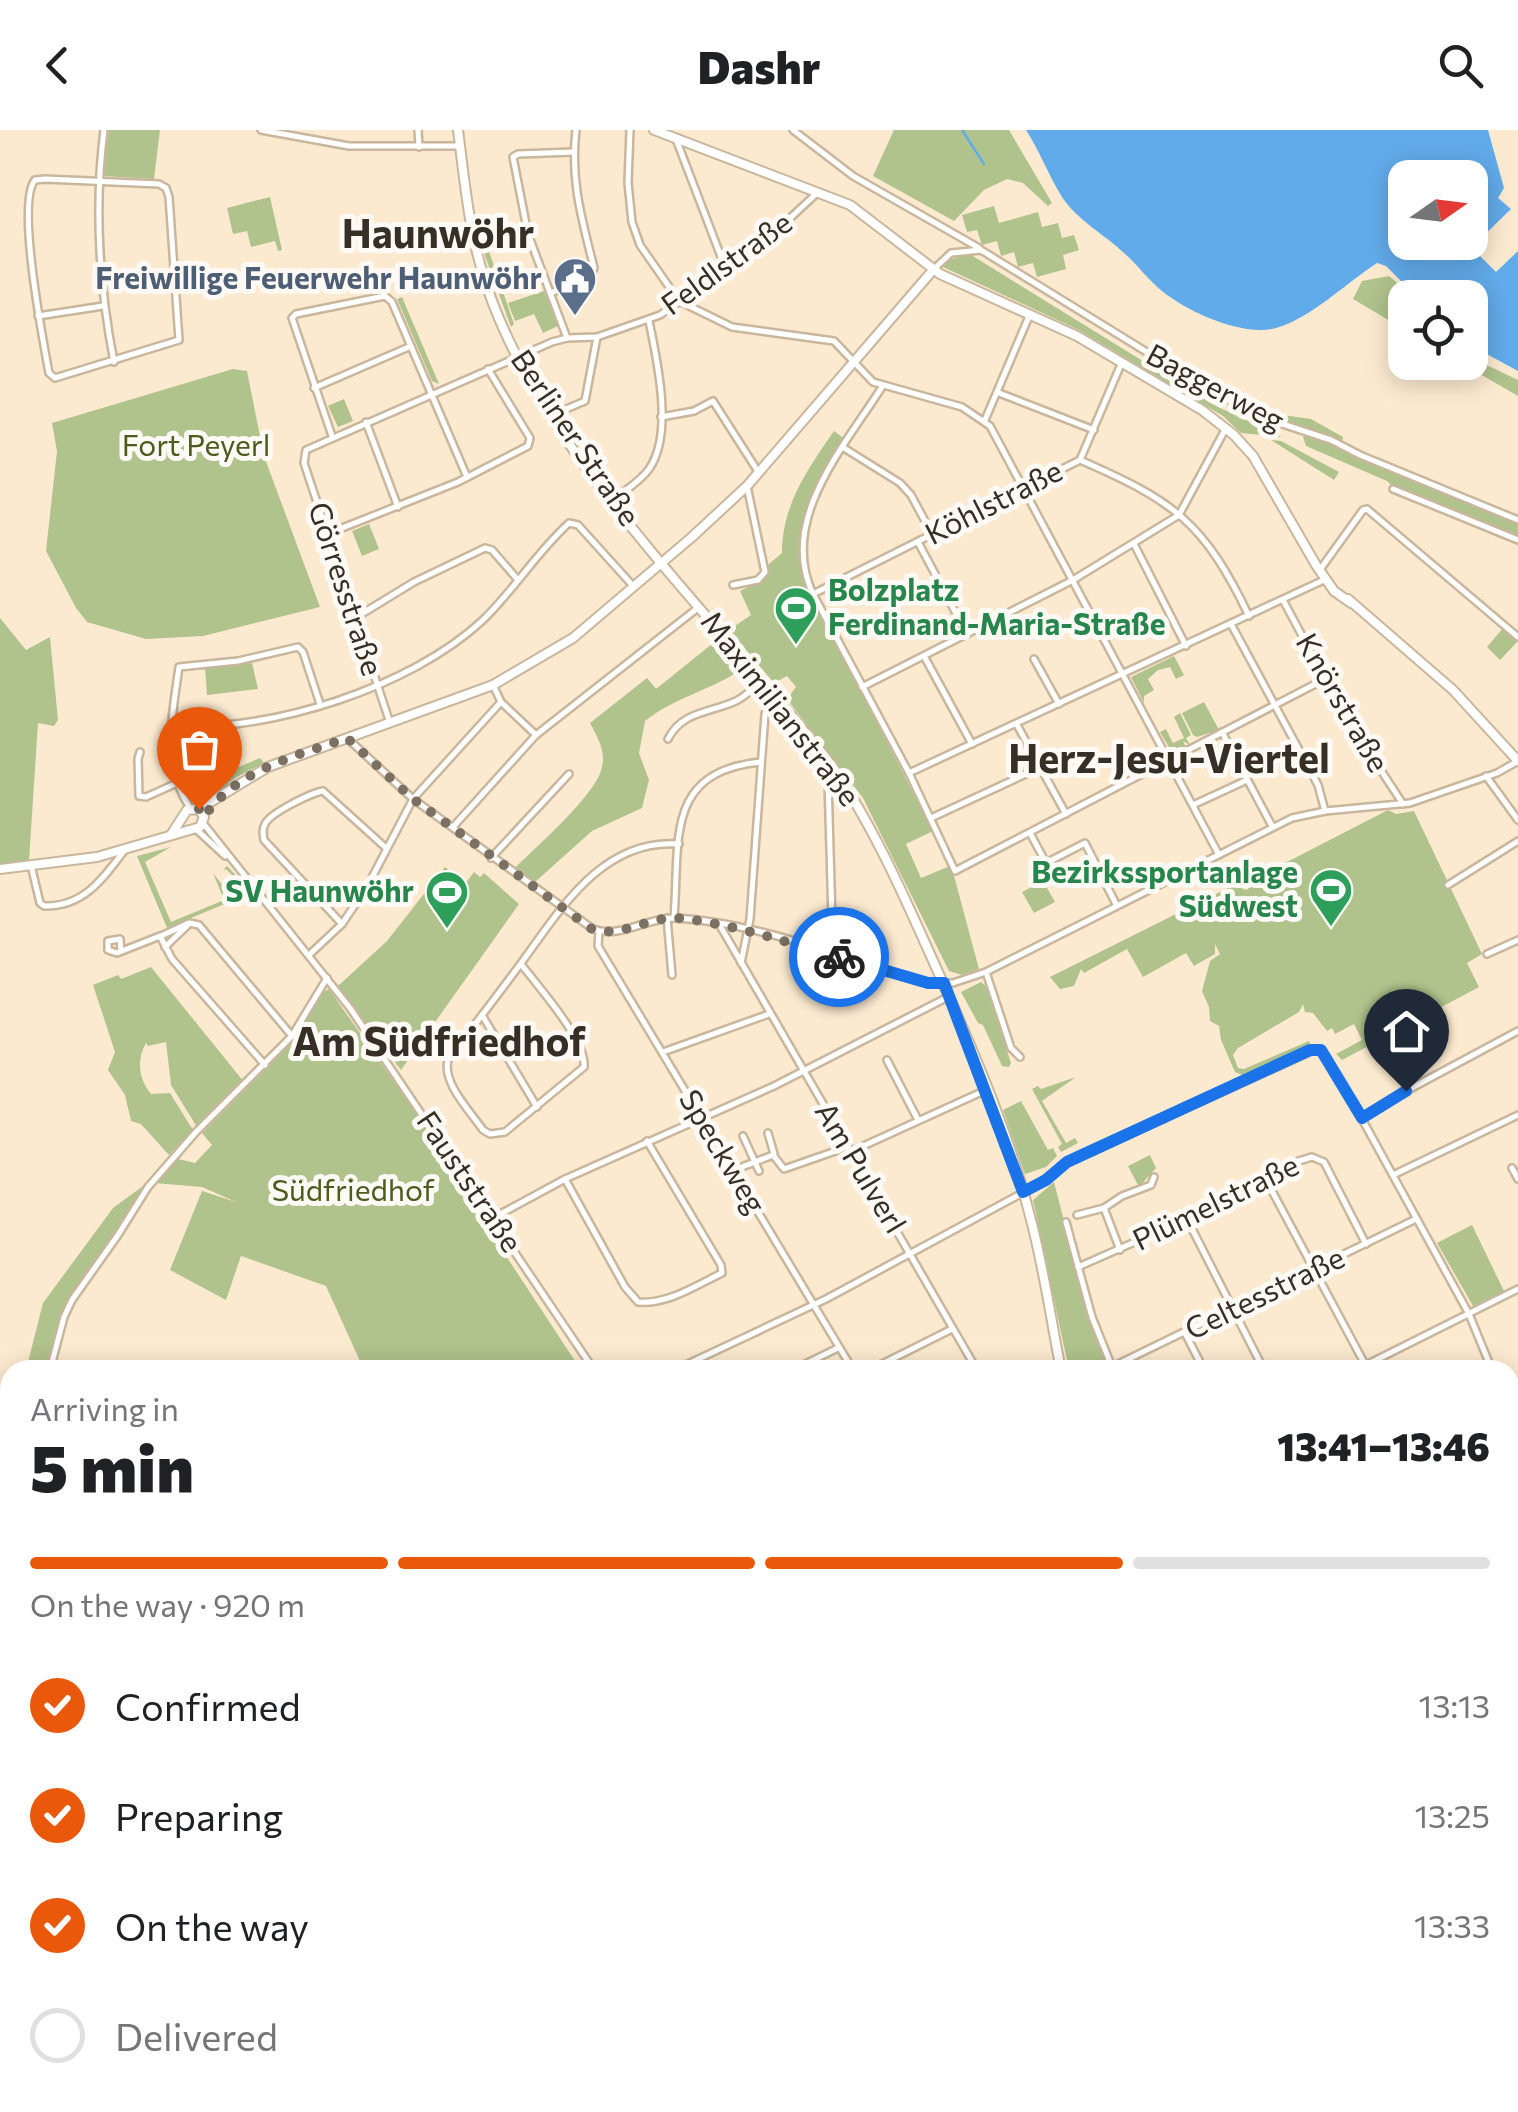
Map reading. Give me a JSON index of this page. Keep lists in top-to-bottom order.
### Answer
{
  "streets": {
    "street": [
      "Feldlstraße",
      "Baggerweg",
      "Berliner Straße",
      "Köhlstraße",
      "Görresstraße",
      "Knörstraße",
      "Maximilianstraße",
      "Speckweg",
      "Am Pulverl",
      "Fauststraße",
      "Plümelstraße",
      "Celtesstraße"
    ]
  },
  "crossings": [
    ["Feldlstraße", "Berliner Straße"],
    ["Berliner Straße", "Maximilianstraße"],
    ["Plümelstraße", "Celtesstraße"]
  ],
  "districts": ["Haunwöhr", "Herz-Jesu-Viertel", "Am Südfriedhof"],
  "parks": ["Fort Peyerl", "Südfriedhof"],
  "places": {
    "public building": ["Freiwillige Feuerwehr Haunwöhr"],
    "sports": ["Bolzplatz Ferdinand-Maria-Straße", "Bezirkssportanlage Südwest", "SV Haunwöhr"]
  },
  "north": "right",
  "page": {
    "header": "Dashr",
    "heading": ["5 min", "Arriving in", "13:41–13:46"],
    "bar": "On the way · 920 m",
    "list": [
      ["Confirmed", "13:13"],
      ["Preparing", "13:25"],
      ["On the way", "13:33"],
      "Delivered"
    ]
  }
}
